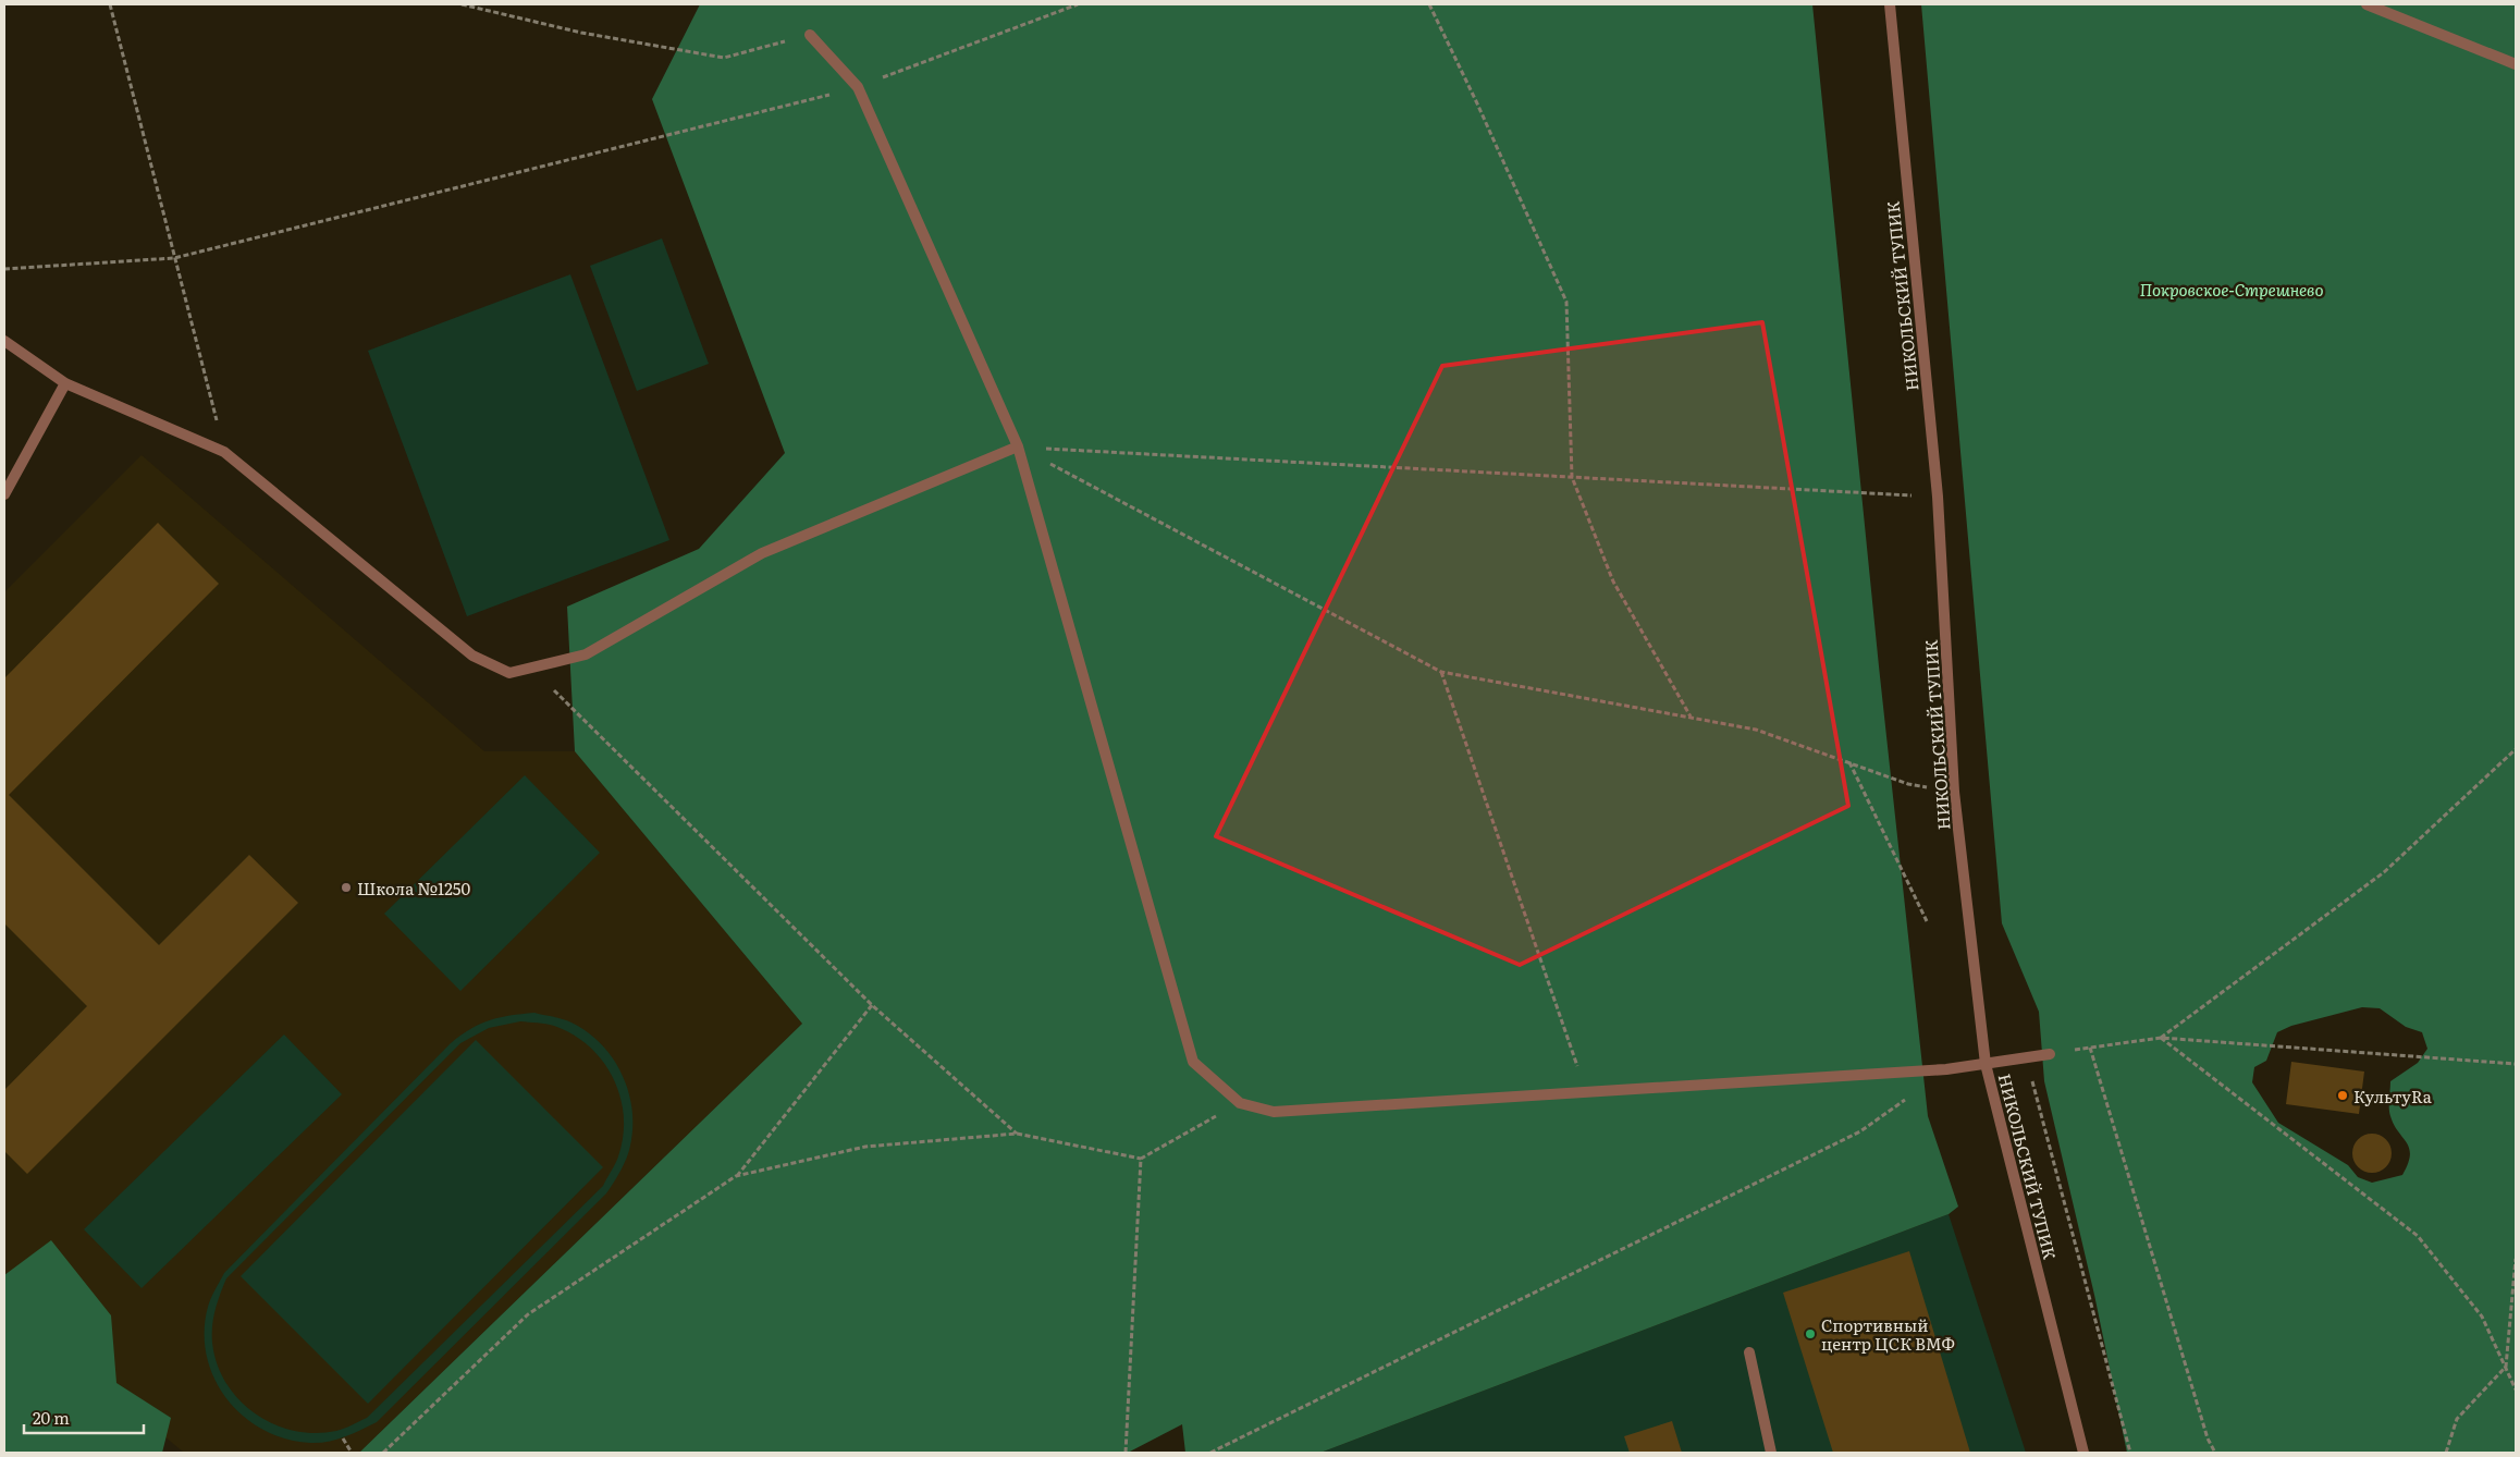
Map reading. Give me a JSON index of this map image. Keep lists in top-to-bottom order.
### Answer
{
  "streets": {
    "street": ["НИКОЛЬСКИЙ ТУПИК"]
  },
  "parks": ["Покровское-Стрешнево"],
  "places": ["Школа №1250", "КультуRа", "Спортивный центр ЦСК ВМФ"],
  "scale_bar": "20 m"
}
